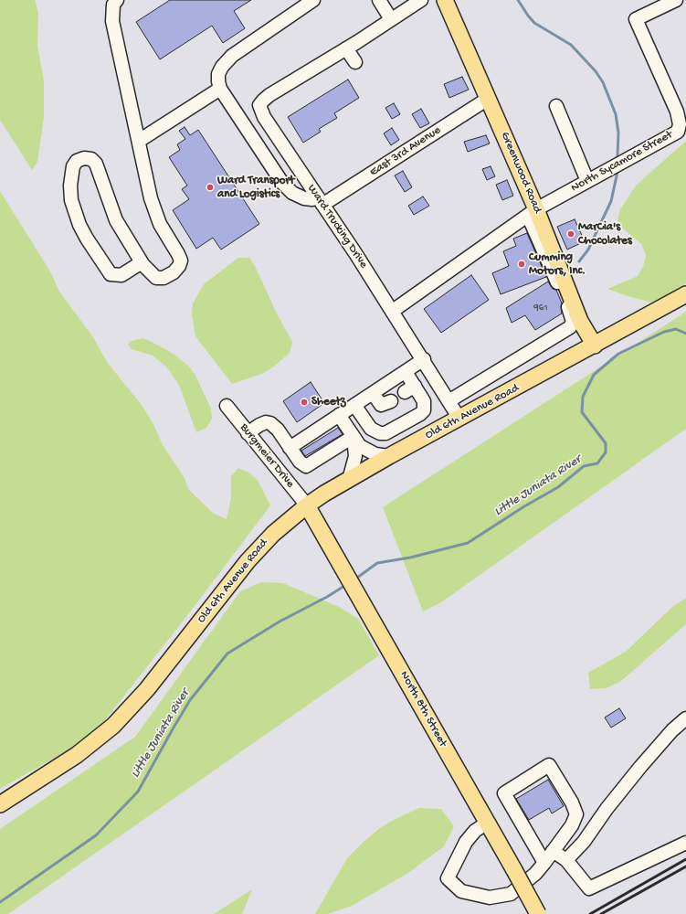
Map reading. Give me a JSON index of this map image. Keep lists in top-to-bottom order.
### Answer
{
  "streets": {
    "main road": ["Greenwood Road", "Old 6th Avenue Road", "North 8th Street"],
    "street": [
      "East 3rd Avenue",
      "North Sycamore Street",
      "Ward Trucking Drive",
      "Burgmeier Drive"
    ]
  },
  "crossings": [
    ["East 3rd Avenue", "Greenwood Road"],
    ["East 3rd Avenue", "Ward Trucking Drive"],
    ["North Sycamore Street", "Greenwood Road"],
    ["North Sycamore Street", "Ward Trucking Drive"],
    ["Greenwood Road", "Old 6th Avenue Road"],
    ["Ward Trucking Drive", "Old 6th Avenue Road"],
    ["Old 6th Avenue Road", "Burgmeier Drive"],
    ["Old 6th Avenue Road", "North 8th Street"],
    ["Burgmeier Drive", "North 8th Street"]
  ],
  "water": ["Little Juniata River"],
  "places": [
    "Ward Transport and Logistics",
    "MarCia's Chocolates",
    "Cumming Motors, Inc.",
    "Sheetz"
  ],
  "house_numbers": ["961"]
}
